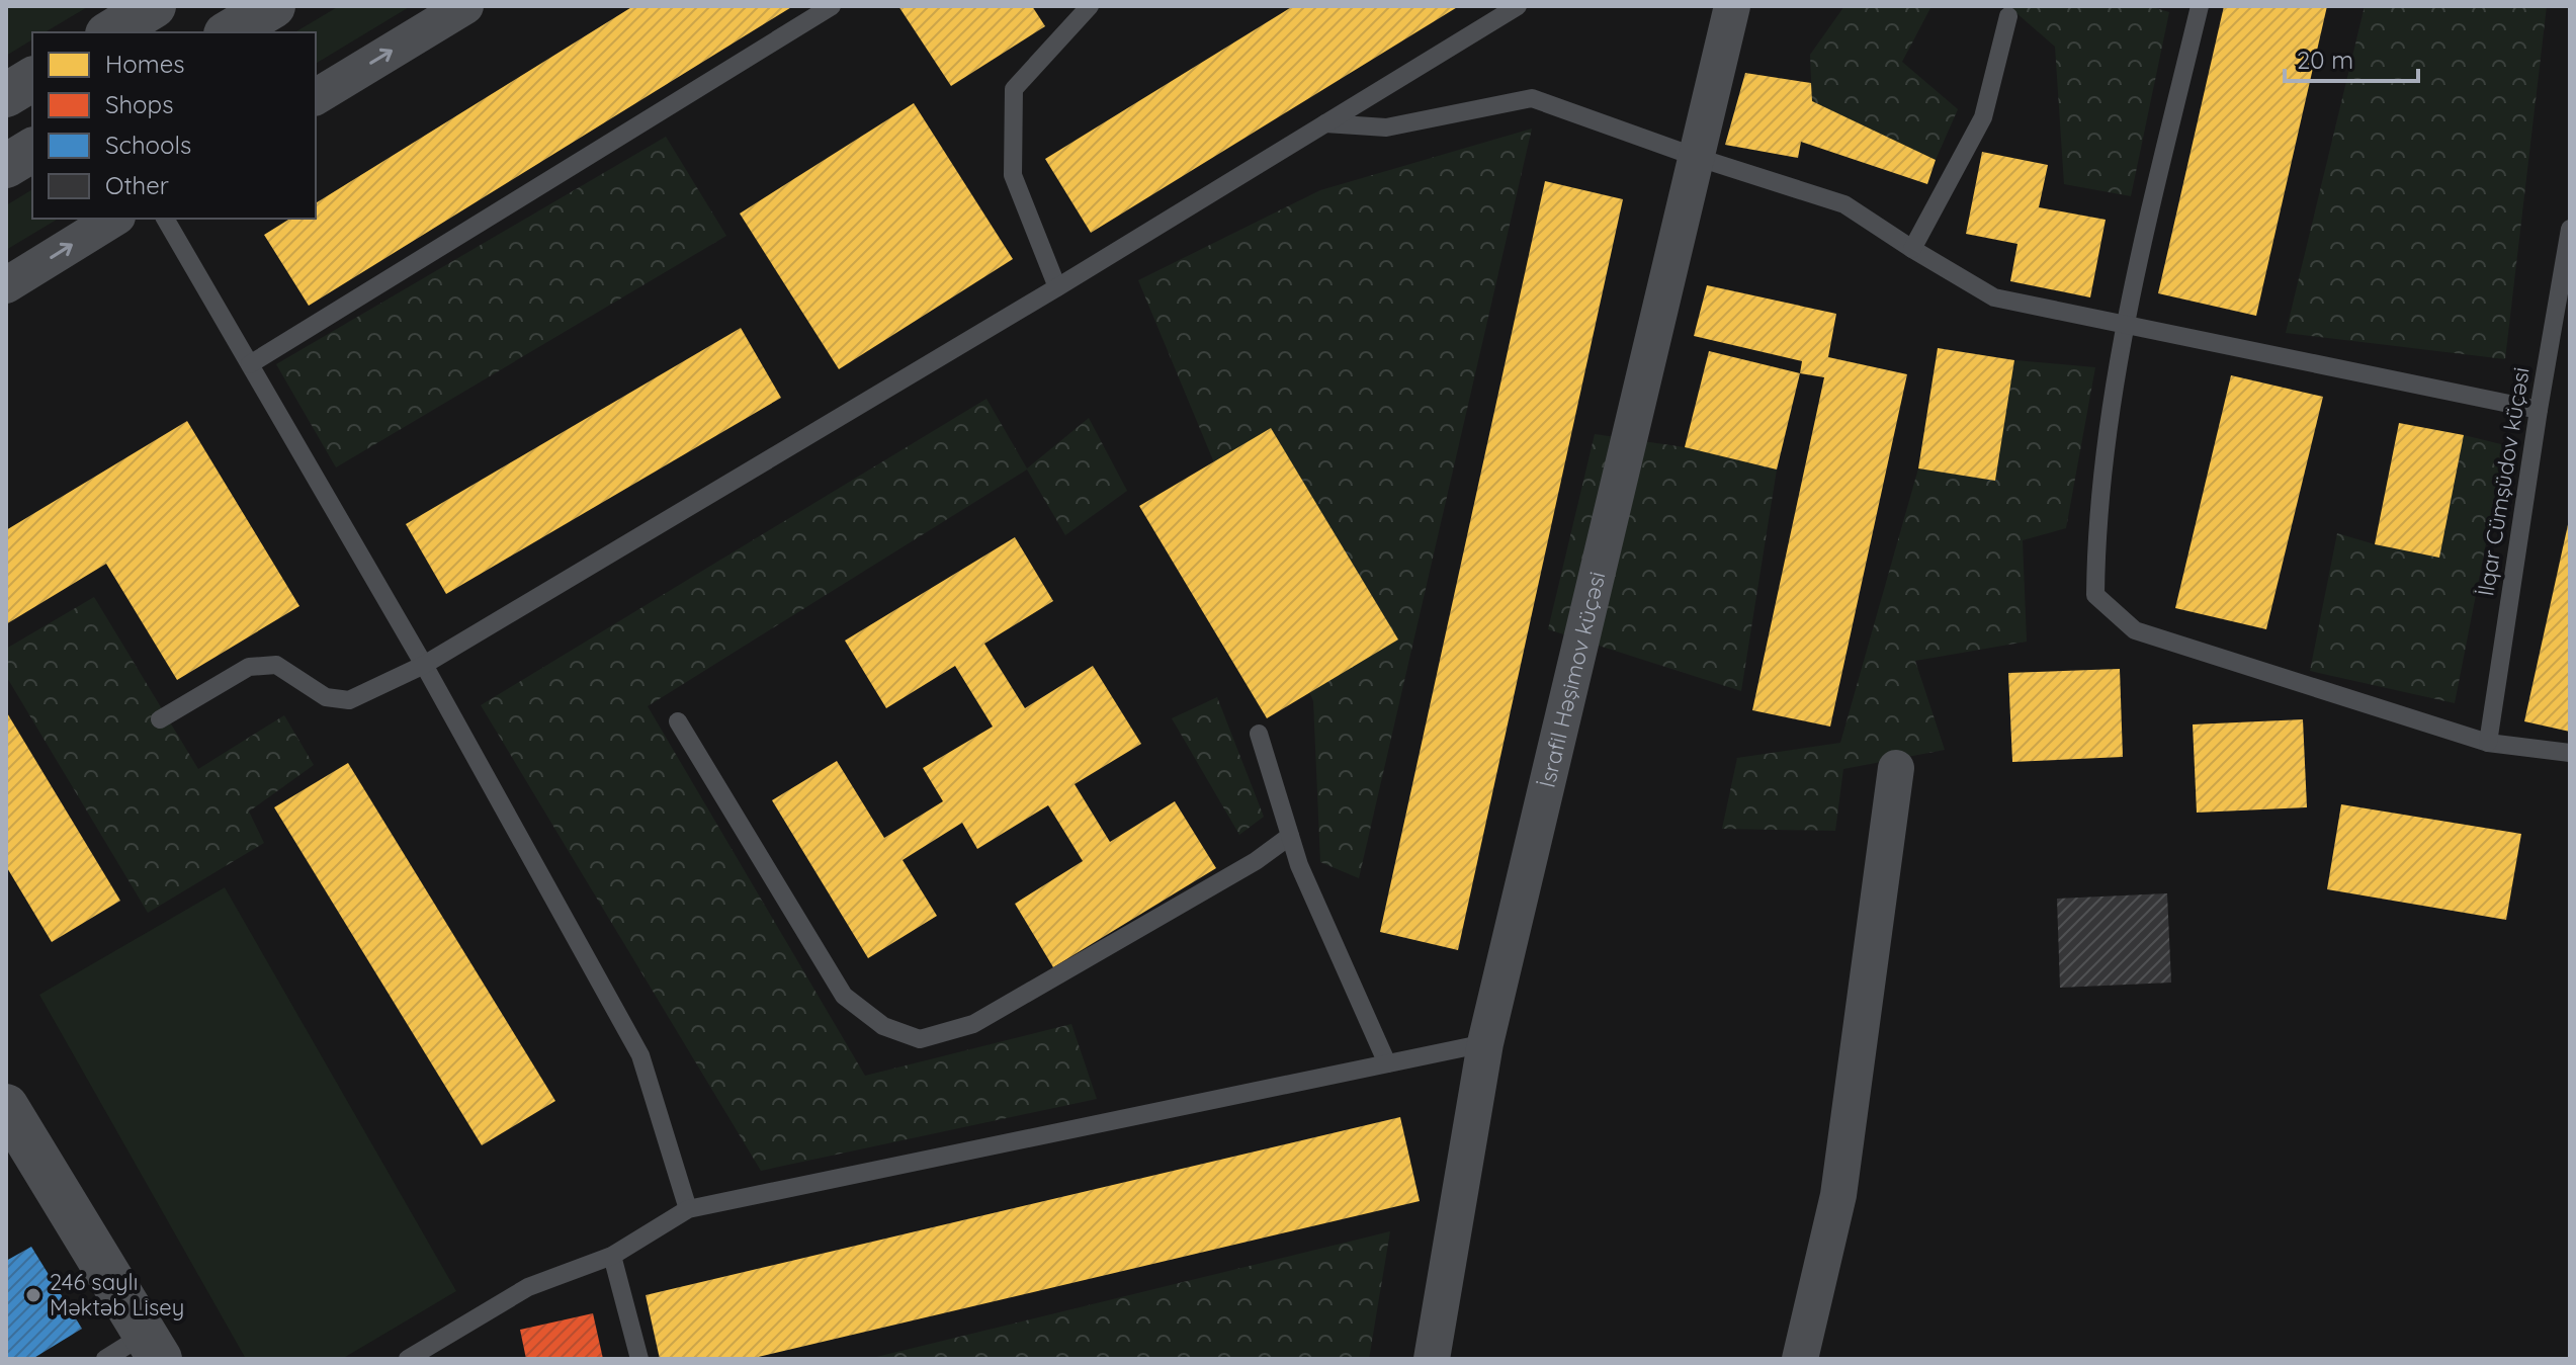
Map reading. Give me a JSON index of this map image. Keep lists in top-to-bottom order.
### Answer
{
  "streets": {
    "street": ["İsrafil Həşimov küçəsi"],
    "lane": ["İlqar Cümşüdov küçəsi"]
  },
  "places": ["246 saylı Məktəb Lisey"],
  "legend": [
    "Homes",
    "Shops",
    "Schools",
    "Other"
  ],
  "scale_bar": "20 m"
}
